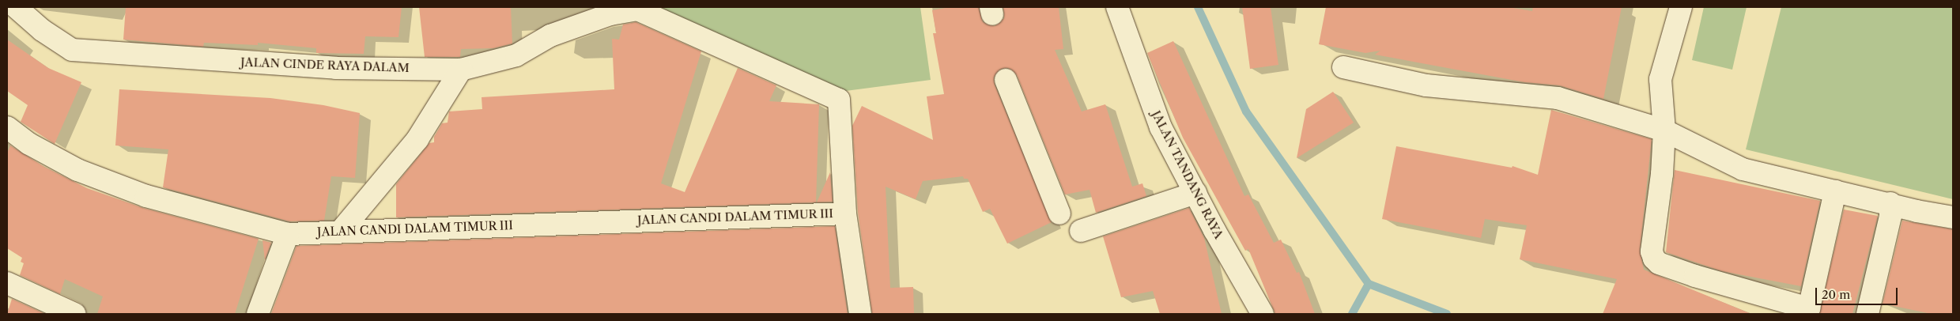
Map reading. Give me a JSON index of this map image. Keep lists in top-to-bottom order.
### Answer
{
  "streets": {
    "street": ["JALAN CINDE RAYA DALAM", "JALAN TANDANG RAYA", "JALAN CANDI DALAM TIMUR III"]
  },
  "scale_bar": "20 m"
}
